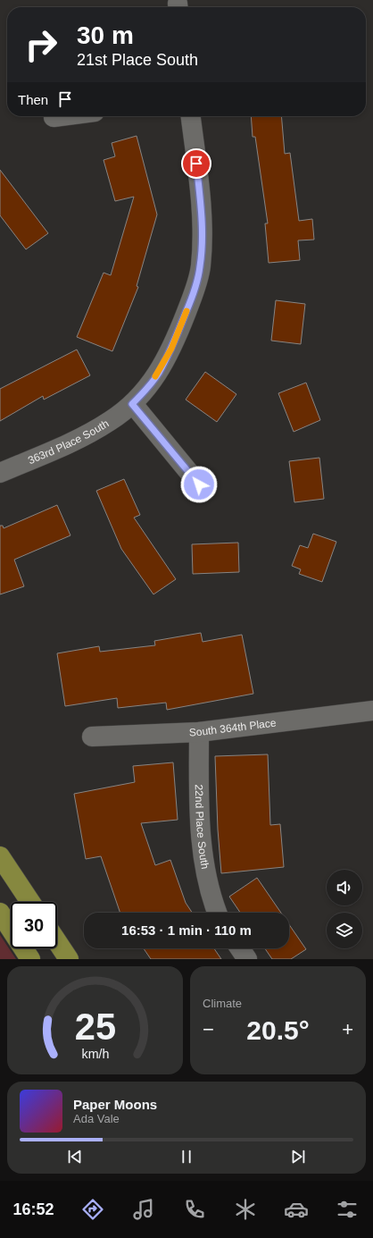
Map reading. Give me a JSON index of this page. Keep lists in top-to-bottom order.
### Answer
{
  "streets": {
    "street": ["363rd Place South", "South 364th Place", "22nd Place South"]
  },
  "crossings": [
    ["South 364th Place", "22nd Place South"]
  ],
  "page": {
    "turn": ["30 m", "21st Place South"],
    "then": "Then",
    "limit": "30",
    "trip": "16:53 · 1 min · 110 m",
    "tile": "Climate",
    "heat": ["−", "20.5°", "+"],
    "song": ["Paper Moons", "Ada Vale"],
    "tabs": "16:52",
    "gauge": ["25", "km/h"]
  }
}
